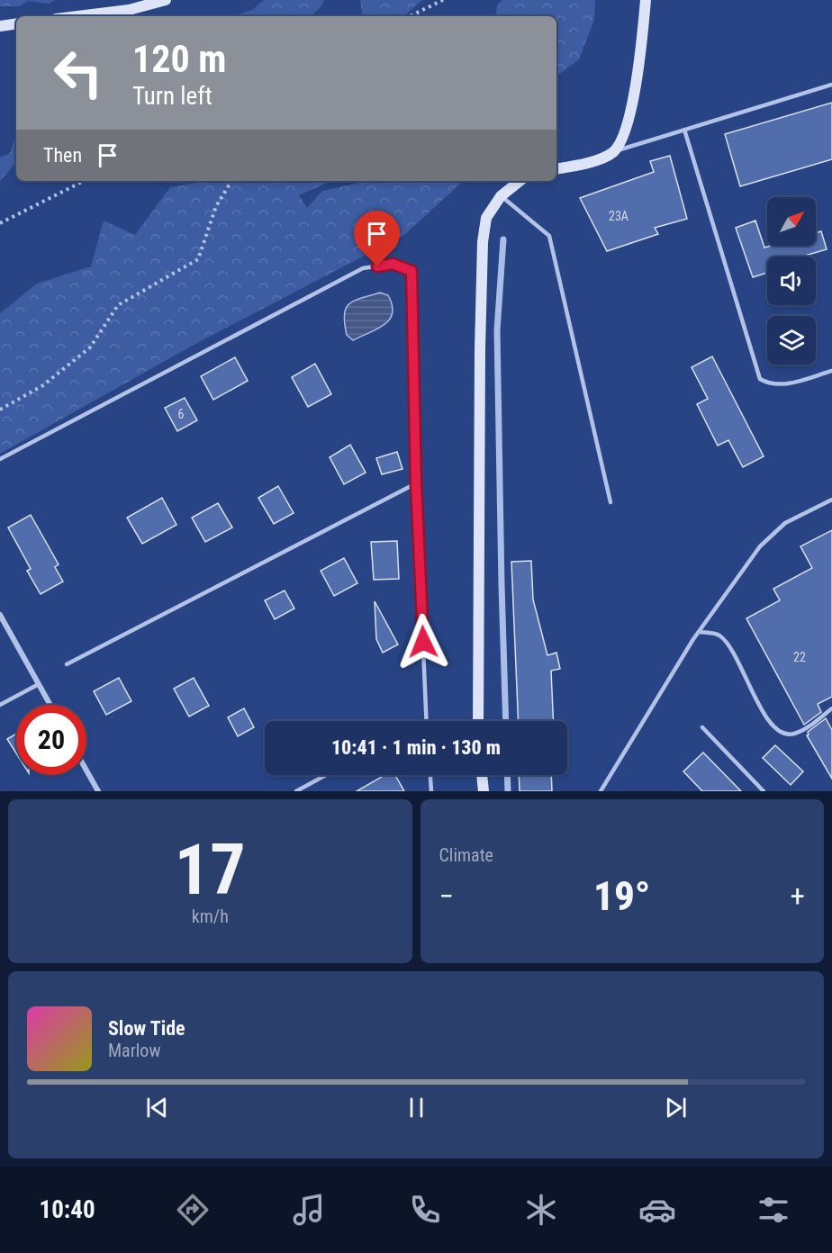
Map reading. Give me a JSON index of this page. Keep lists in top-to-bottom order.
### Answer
{
  "house_numbers": ["23А", "6", "22"],
  "north": "top right",
  "page": {
    "turn": ["120 m", "Turn left"],
    "then": "Then",
    "limit": "20",
    "trip": "10:41 · 1 min · 130 m",
    "tile": [
      ["17", "km/h"],
      "Climate"
    ],
    "heat": ["−", "19°", "+"],
    "song": ["Slow Tide", "Marlow"],
    "tabs": "10:40"
  }
}
